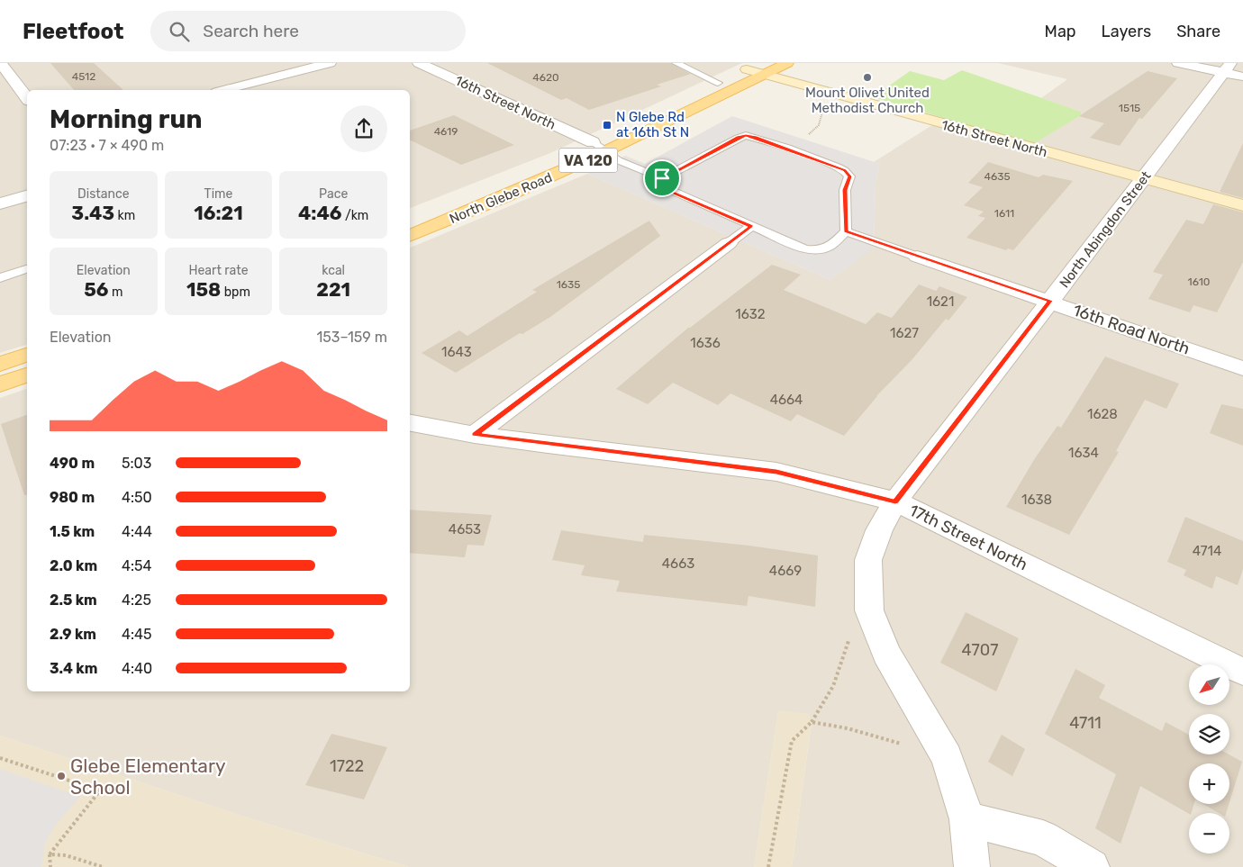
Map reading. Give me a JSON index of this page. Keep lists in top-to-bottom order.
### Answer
{
  "streets": {
    "main road": ["VA 120", "North Glebe Road"],
    "street": [
      "16th Street North",
      "North Abingdon Street",
      "16th Road North",
      "17th Street North"
    ]
  },
  "crossings": [
    ["16th Street North", "North Glebe Road"],
    ["16th Street North", "North Abingdon Street"],
    ["North Abingdon Street", "16th Road North"],
    ["North Abingdon Street", "17th Street North"]
  ],
  "places": {
    "other": ["Mount Olivet United Methodist Church", "Glebe Elementary School"],
    "transit": ["N Glebe Rd at 16th St N"]
  },
  "house_numbers": [
    "4512",
    "4620",
    "1515",
    "4619",
    "4635",
    "1611",
    "1610",
    "1635",
    "1621",
    "1632",
    "1627",
    "1636",
    "1643",
    "4664",
    "1628",
    "1634",
    "1638",
    "4653",
    "4714",
    "4663",
    "4669",
    "4707",
    "4711",
    "1722"
  ],
  "north": "bottom left",
  "page": {
    "header": "Fleetfoot",
    "search": "Search here",
    "nav": ["Map", "Layers", "Share"],
    "heading": ["Morning run", "07:23 · 7 × 490 m"],
    "stats": [
      ["Distance", "3.43 km"],
      ["Time", "16:21"],
      ["Pace", "4:46 /km"],
      ["Elevation", "56 m"],
      ["Heart rate", "158 bpm"],
      ["kcal", "221"]
    ],
    "chart": ["Elevation", "153–159 m"],
    "list": [
      {
        "name": "490 m",
        "note": "5:03"
      },
      {
        "name": "980 m",
        "note": "4:50"
      },
      {
        "name": "1.5 km",
        "note": "4:44"
      },
      {
        "name": "2.0 km",
        "note": "4:54"
      },
      {
        "name": "2.5 km",
        "note": "4:25"
      },
      {
        "name": "2.9 km",
        "note": "4:45"
      },
      {
        "name": "3.4 km",
        "note": "4:40"
      }
    ],
    "map_buttons": ["+", "−"]
  }
}
